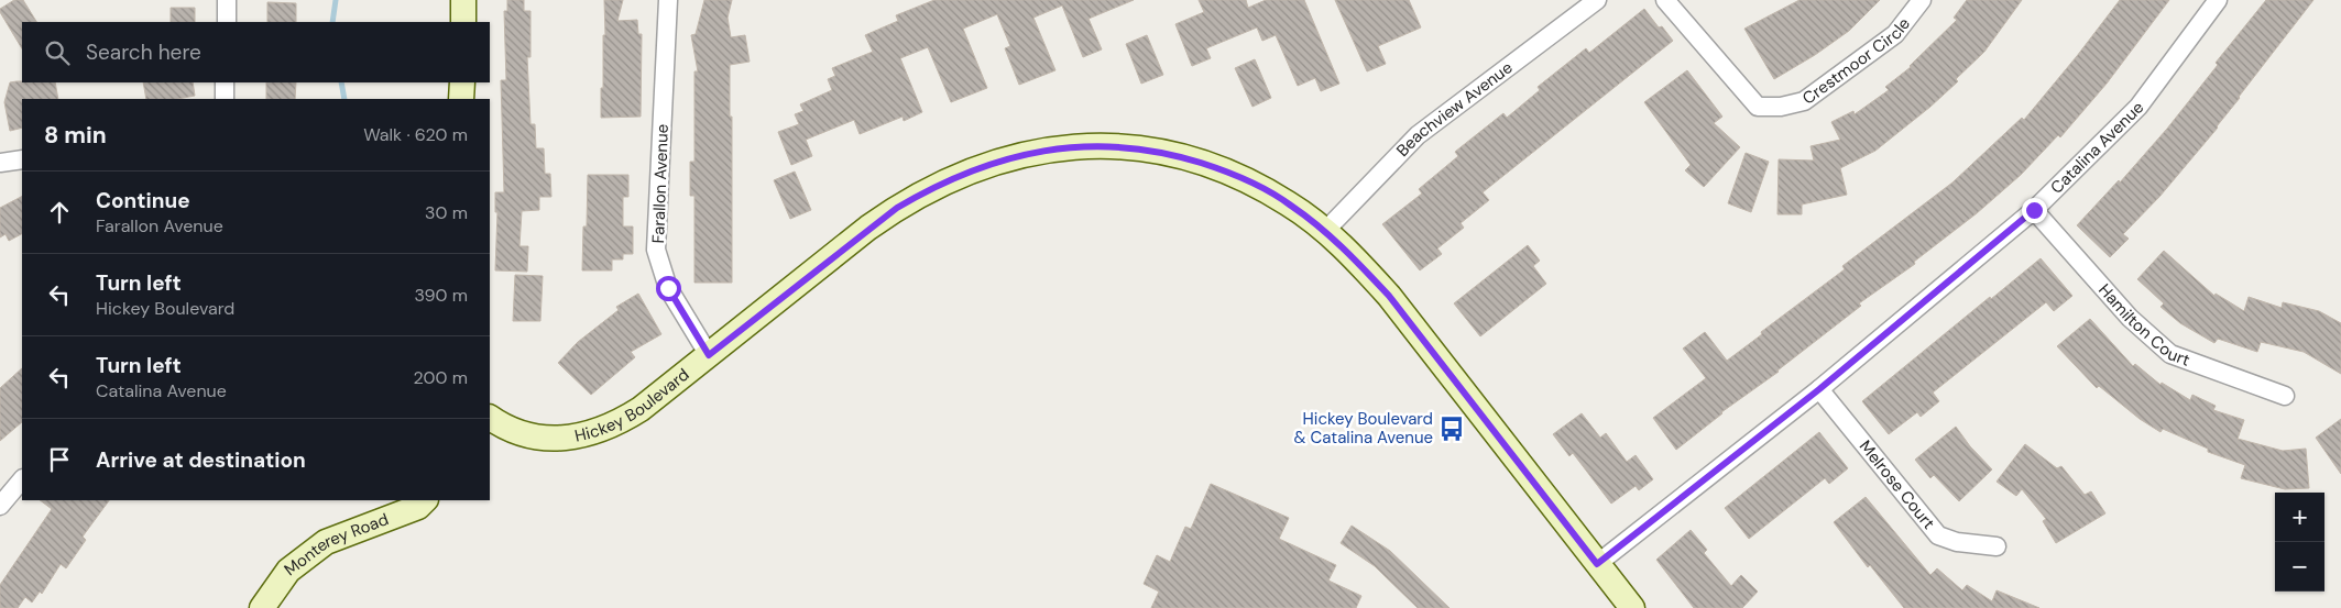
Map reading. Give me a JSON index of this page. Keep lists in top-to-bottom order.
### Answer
{
  "streets": {
    "main road": ["Hickey Boulevard", "Monterey Road"],
    "street": [
      "Crestmoor Circle",
      "Beachview Avenue",
      "Catalina Avenue",
      "Farallon Avenue",
      "Hamilton Court",
      "Melrose Court"
    ]
  },
  "crossings": [
    ["Beachview Avenue", "Hickey Boulevard"],
    ["Catalina Avenue", "Hamilton Court"],
    ["Catalina Avenue", "Hickey Boulevard"],
    ["Catalina Avenue", "Melrose Court"],
    ["Farallon Avenue", "Hickey Boulevard"]
  ],
  "places": {
    "bus stop": ["Hickey Boulevard & Catalina Avenue"]
  },
  "page": {
    "search": "Search here",
    "heading": ["8 min", "Walk · 620 m"],
    "list": [
      ["Continue", "Farallon Avenue", "30 m"],
      ["Turn left", "Hickey Boulevard", "390 m"],
      ["Turn left", "Catalina Avenue", "200 m"],
      "Arrive at destination"
    ],
    "map_buttons": ["+", "−"]
  }
}
